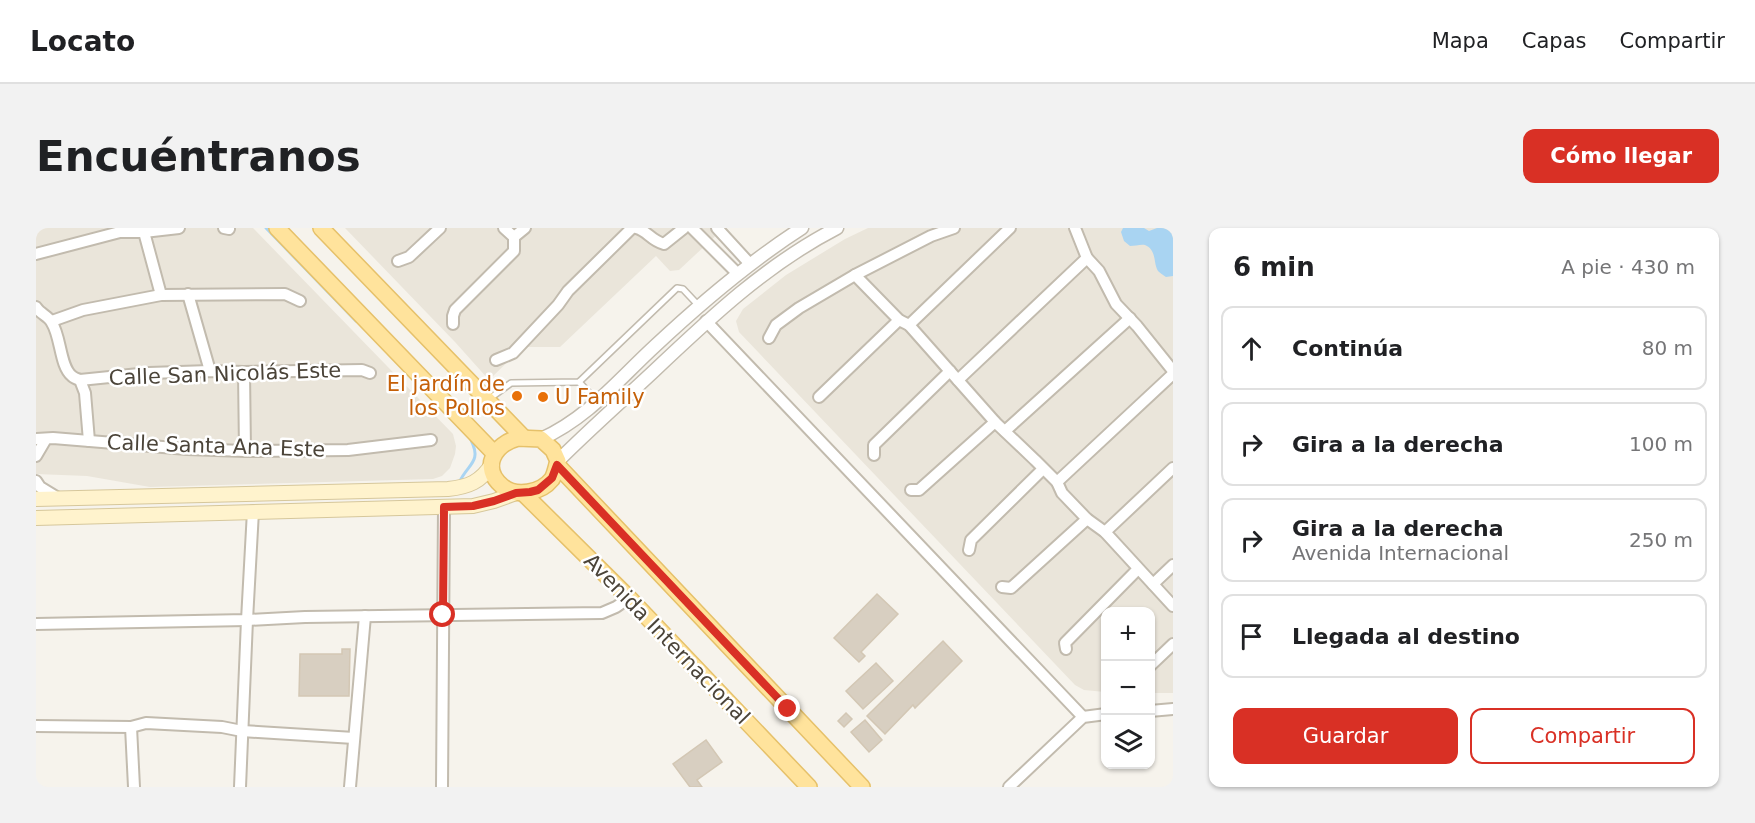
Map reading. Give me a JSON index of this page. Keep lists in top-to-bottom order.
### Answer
{
  "streets": {
    "main road": ["Avenida Internacional"],
    "street": ["Calle San Nicolás Este", "Calle Santa Ana Este"]
  },
  "places": ["El jardín de los Pollos", "U Family"],
  "page": {
    "header": "Locato",
    "nav": ["Mapa", "Capas", "Compartir"],
    "buttons": [
      "Cómo llegar",
      ["Guardar", "Compartir"]
    ],
    "title": "Encuéntranos",
    "heading": ["6 min", "A pie · 430 m"],
    "list": [
      ["Continúa", "80 m"],
      ["Gira a la derecha", "100 m"],
      ["Gira a la derecha", "Avenida Internacional", "250 m"],
      "Llegada al destino"
    ],
    "map_buttons": ["+", "−"]
  }
}
